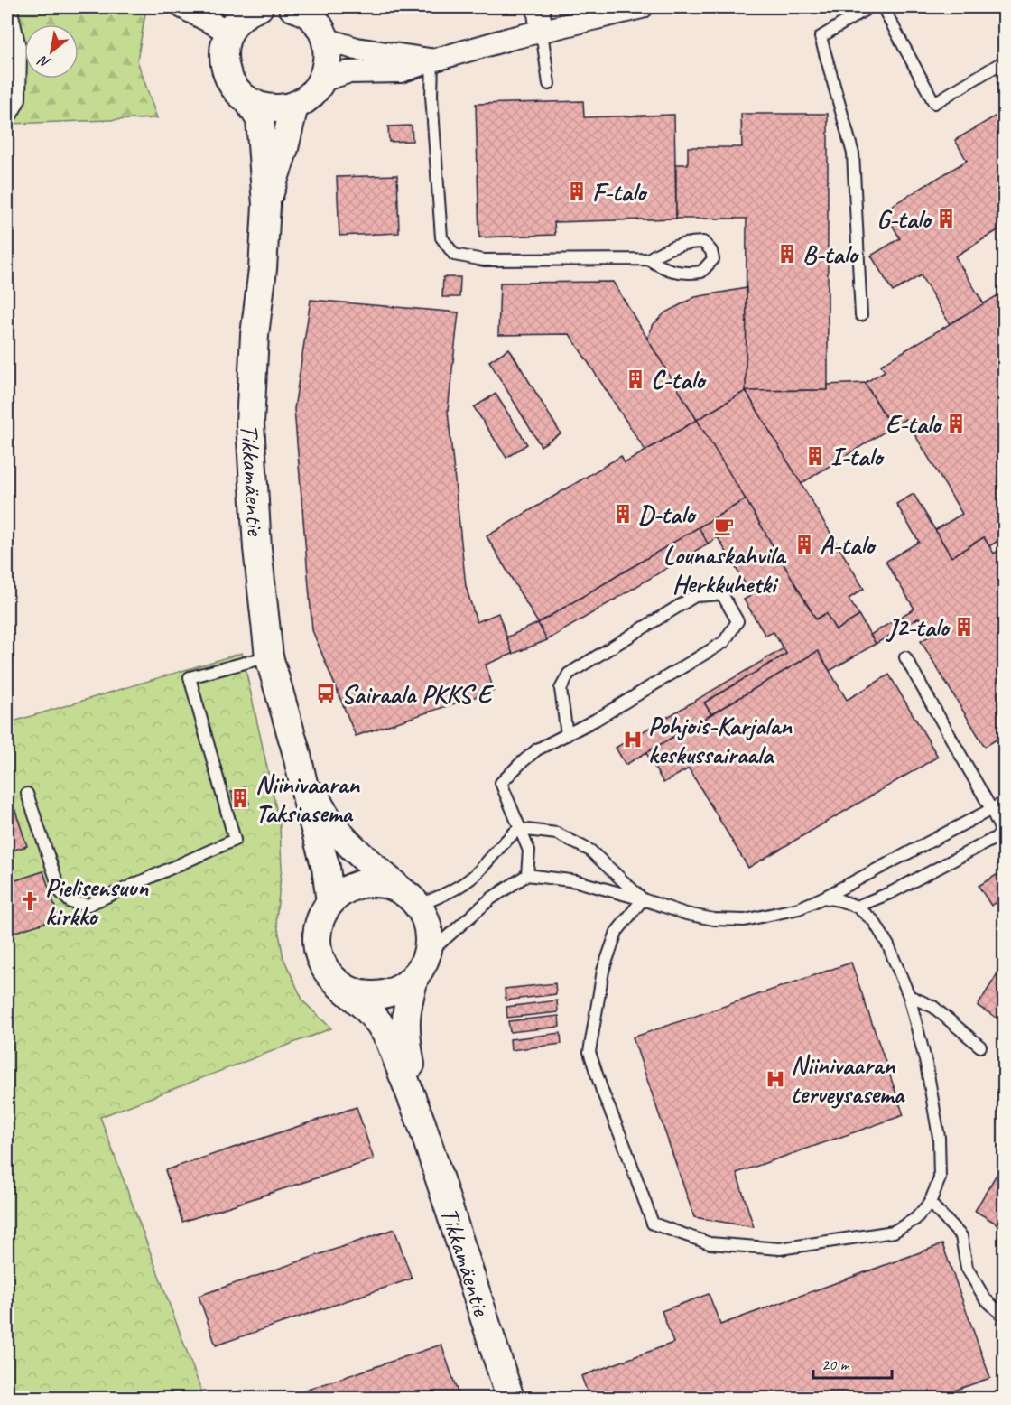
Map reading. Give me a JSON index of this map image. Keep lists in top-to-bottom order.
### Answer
{
  "streets": {
    "street": ["Tikkamäentie"]
  },
  "places": {
    "building": [
      "F-talo",
      "G-talo",
      "B-talo",
      "C-talo",
      "E-talo",
      "I-talo",
      "D-talo",
      "A-talo",
      "J2-talo",
      "Niinivaaran Taksiasema"
    ],
    "cafe": ["Lounaskahvila Herkkuhetki"],
    "bus stop": ["Sairaala PKKS E"],
    "hospital": ["Pohjois-Karjalan keskussairaala", "Niinivaaran terveysasema"],
    "church": ["Pielisensuun kirkko"]
  },
  "scale_bar": "20 m",
  "north": "bottom left"
}
